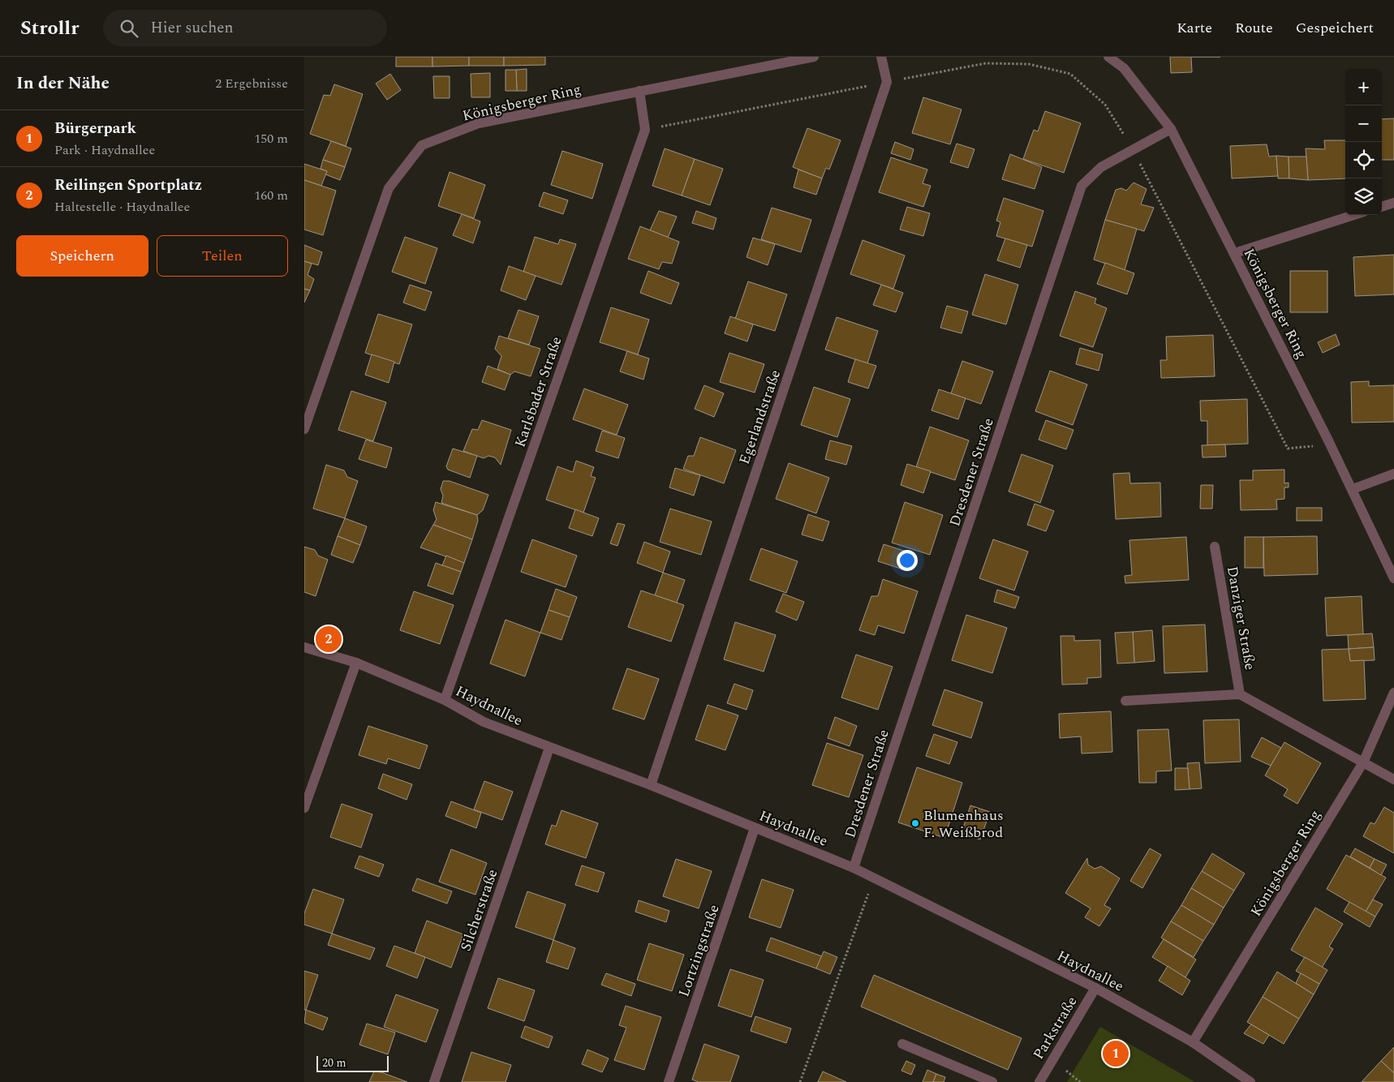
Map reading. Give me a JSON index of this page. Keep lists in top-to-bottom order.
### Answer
{
  "streets": {
    "street": [
      "Königsberger Ring",
      "Karlsbader Straße",
      "Egerlandstraße",
      "Dresdener Straße",
      "Danziger Straße",
      "Haydnallee",
      "Silcherstraße",
      "Lortzingstraße",
      "Parkstraße"
    ]
  },
  "crossings": [
    ["Königsberger Ring", "Karlsbader Straße"],
    ["Königsberger Ring", "Dresdener Straße"],
    ["Königsberger Ring", "Haydnallee"],
    ["Karlsbader Straße", "Haydnallee"],
    ["Egerlandstraße", "Haydnallee"],
    ["Dresdener Straße", "Haydnallee"],
    ["Haydnallee", "Silcherstraße"],
    ["Haydnallee", "Lortzingstraße"],
    ["Haydnallee", "Parkstraße"]
  ],
  "places": ["Blumenhaus F. Weißbrod"],
  "scale_bar": "20 m",
  "page": {
    "header": "Strollr",
    "search": "Hier suchen",
    "nav": ["Karte", "Route", "Gespeichert"],
    "heading": ["In der Nähe", "2 Ergebnisse"],
    "map_buttons": ["+", "−"],
    "list": [
      {
        "mark": "1",
        "name": "Bürgerpark",
        "note": "Park · Haydnallee",
        "value": "150 m"
      },
      {
        "mark": "2",
        "name": "Reilingen Sportplatz",
        "note": "Haltestelle · Haydnallee",
        "value": "160 m"
      }
    ],
    "buttons": ["Speichern", "Teilen"],
    "pins": ["2", "1"],
    "scale": "20 m"
  }
}
